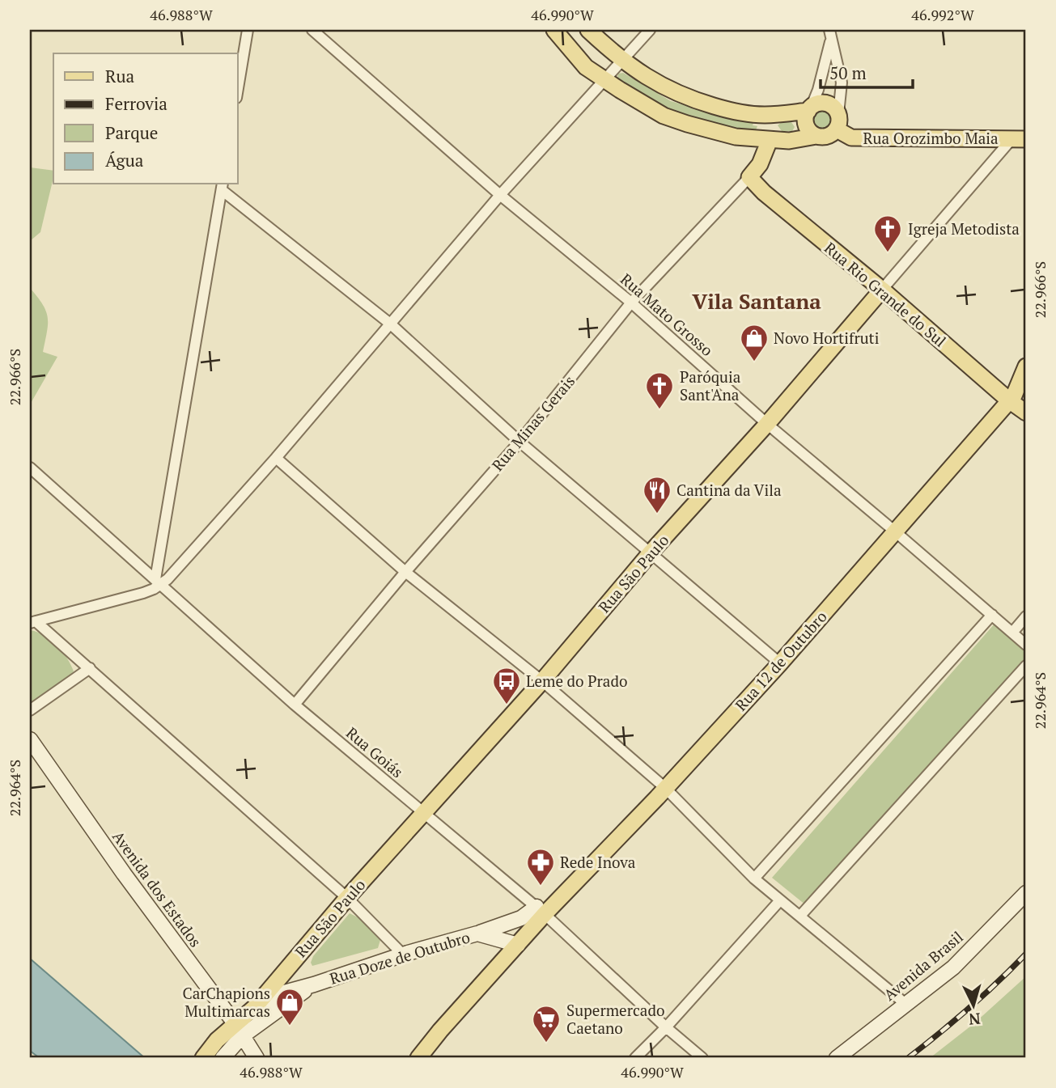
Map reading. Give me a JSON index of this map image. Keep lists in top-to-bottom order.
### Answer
{
  "streets": {
    "main road": [
      "Rua Orozimbo Maia",
      "Rua Rio Grande do Sul",
      "Rua Minas Gerais",
      "Rua São Paulo",
      "Rua 12 de Outubro",
      "Avenida dos Estados",
      "Rua Doze de Outubro",
      "Avenida Brasil"
    ],
    "street": ["Rua Mato Grosso", "Rua Goiás"]
  },
  "crossings": [
    ["Rua Orozimbo Maia", "Rua São Paulo"],
    ["Rua Rio Grande do Sul", "Rua Minas Gerais"],
    ["Rua Rio Grande do Sul", "Rua São Paulo"],
    ["Rua Rio Grande do Sul", "Rua 12 de Outubro"],
    ["Rua Mato Grosso", "Rua Minas Gerais"],
    ["Rua Mato Grosso", "Rua São Paulo"],
    ["Rua Mato Grosso", "Rua 12 de Outubro"],
    ["Rua Minas Gerais", "Rua Goiás"],
    ["Rua São Paulo", "Rua Goiás"],
    ["Rua São Paulo", "Rua Doze de Outubro"],
    ["Rua 12 de Outubro", "Rua Goiás"],
    ["Rua 12 de Outubro", "Rua Doze de Outubro"],
    ["Avenida dos Estados", "Rua Doze de Outubro"]
  ],
  "districts": ["Vila Santana"],
  "places": {
    "church": ["Igreja Metodista", "Paróquia Sant'Ana"],
    "shop": ["Novo Hortifruti", "CarChapions Multimarcas"],
    "restaurant": ["Cantina da Vila"],
    "bus stop": ["Leme do Prado"],
    "pharmacy": ["Rede Inova"],
    "supermarket": ["Supermercado Caetano"]
  },
  "legend": [
    "Rua",
    "Ferrovia",
    "Parque",
    "Água"
  ],
  "scale_bar": "50 m",
  "north": "bottom",
  "coordinates": [
    "46.988°W",
    "46.990°W",
    "46.992°W",
    "22.966°S",
    "22.964°S"
  ]
}
